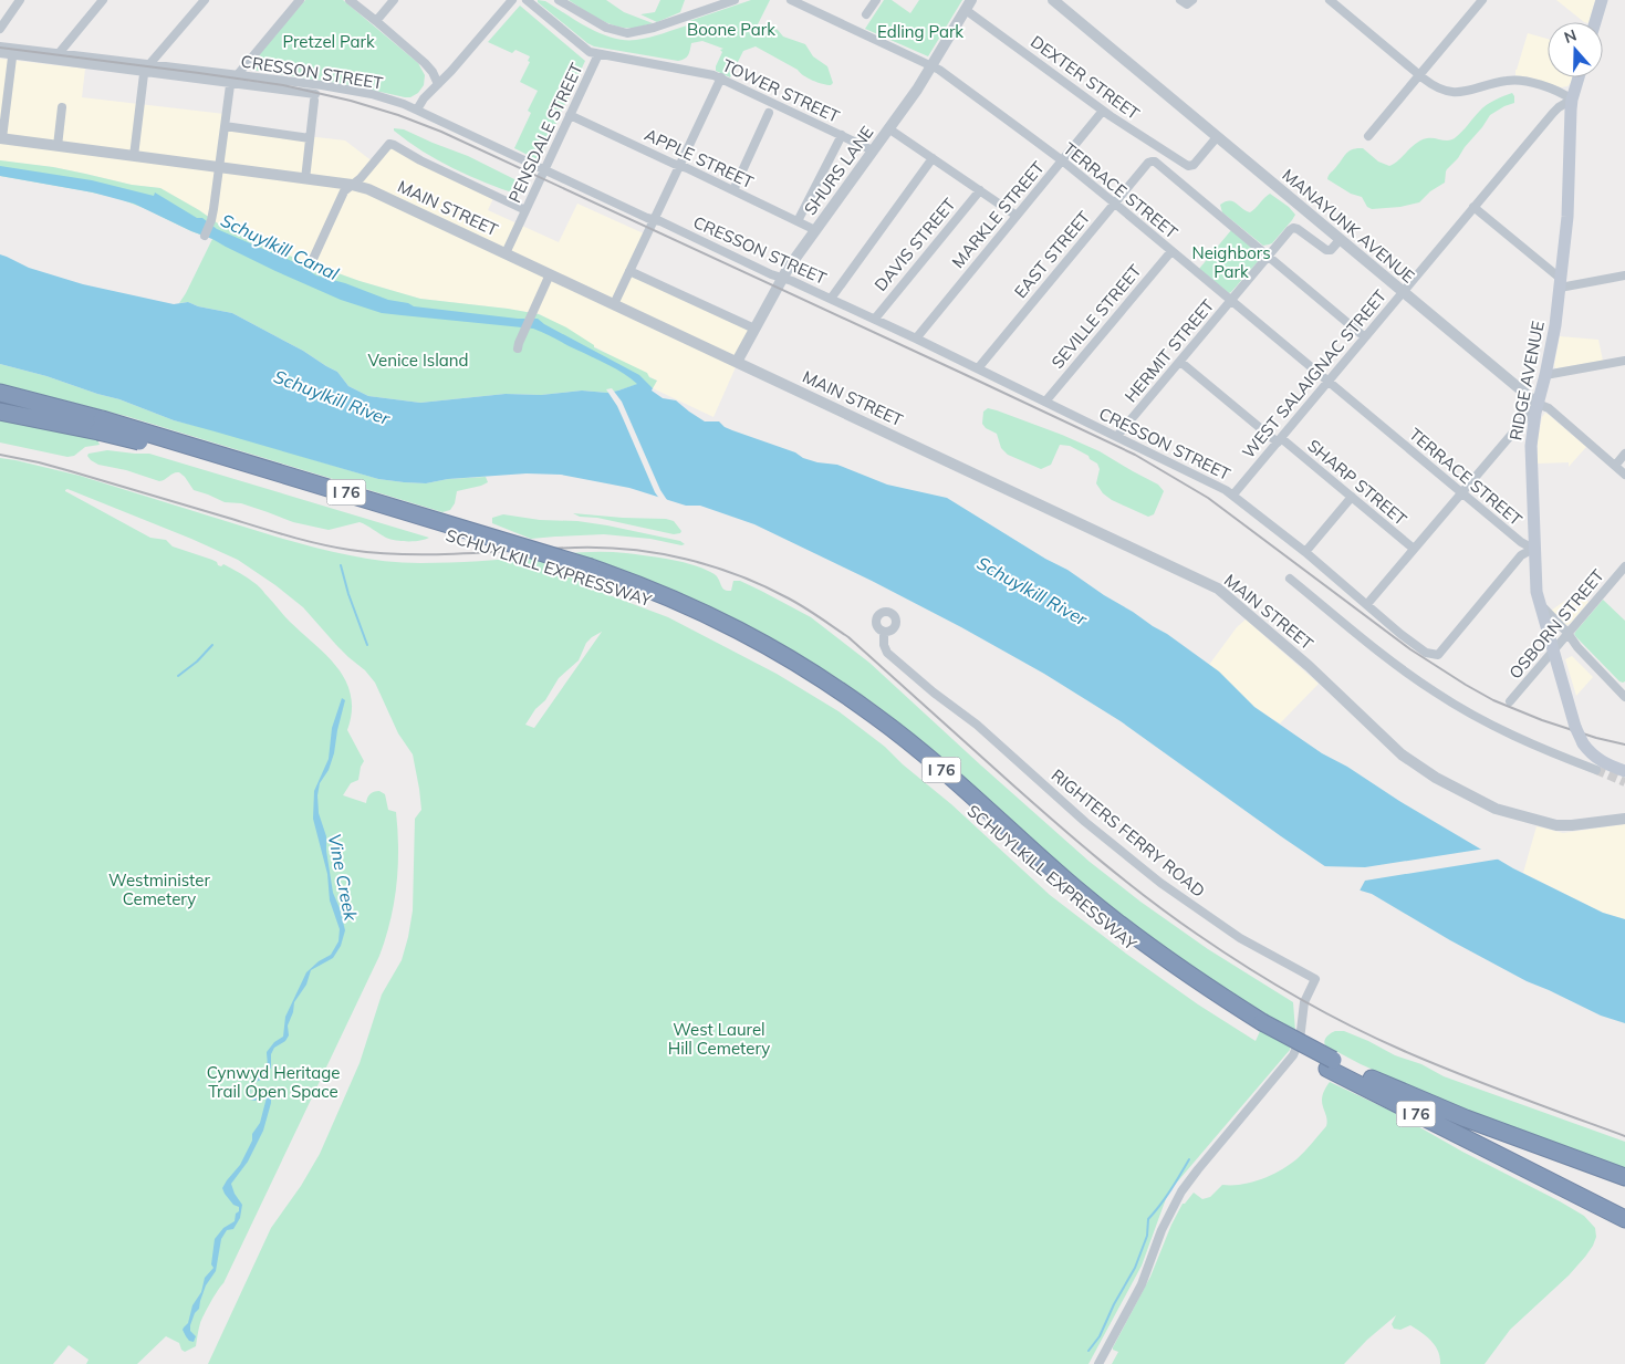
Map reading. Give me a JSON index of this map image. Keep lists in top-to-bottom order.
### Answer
{
  "streets": {
    "highway": ["I 76", "SCHUYLKILL EXPRESSWAY"],
    "main road": ["RIDGE AVENUE"],
    "street": [
      "CRESSON STREET",
      "DEXTER STREET",
      "TOWER STREET",
      "PENSDALE STREET",
      "APPLE STREET",
      "SHURS LANE",
      "TERRACE STREET",
      "MAIN STREET",
      "MARKLE STREET",
      "MANAYUNK AVENUE",
      "DAVIS STREET",
      "EAST STREET",
      "SEVILLE STREET",
      "HERMIT STREET",
      "WEST SALAIGNAC STREET",
      "SHARP STREET",
      "OSBORN STREET",
      "RIGHTERS FERRY ROAD"
    ]
  },
  "crossings": [
    ["CRESSON STREET", "PENSDALE STREET"],
    ["CRESSON STREET", "SHURS LANE"],
    ["CRESSON STREET", "TERRACE STREET"],
    ["CRESSON STREET", "MARKLE STREET"],
    ["CRESSON STREET", "DAVIS STREET"],
    ["CRESSON STREET", "EAST STREET"],
    ["CRESSON STREET", "SEVILLE STREET"],
    ["CRESSON STREET", "HERMIT STREET"],
    ["CRESSON STREET", "WEST SALAIGNAC STREET"],
    ["CRESSON STREET", "RIDGE AVENUE"],
    ["DEXTER STREET", "SHURS LANE"],
    ["DEXTER STREET", "MARKLE STREET"],
    ["DEXTER STREET", "MANAYUNK AVENUE"],
    ["TOWER STREET", "PENSDALE STREET"],
    ["TOWER STREET", "SHURS LANE"],
    ["PENSDALE STREET", "APPLE STREET"],
    ["PENSDALE STREET", "MAIN STREET"],
    ["APPLE STREET", "SHURS LANE"],
    ["SHURS LANE", "TERRACE STREET"],
    ["SHURS LANE", "MAIN STREET"],
    ["TERRACE STREET", "MARKLE STREET"],
    ["TERRACE STREET", "EAST STREET"],
    ["TERRACE STREET", "SEVILLE STREET"],
    ["TERRACE STREET", "HERMIT STREET"],
    ["TERRACE STREET", "WEST SALAIGNAC STREET"],
    ["TERRACE STREET", "RIDGE AVENUE"],
    ["MANAYUNK AVENUE", "HERMIT STREET"],
    ["MANAYUNK AVENUE", "WEST SALAIGNAC STREET"],
    ["MANAYUNK AVENUE", "RIDGE AVENUE"],
    ["EAST STREET", "HERMIT STREET"],
    ["HERMIT STREET", "SHARP STREET"],
    ["WEST SALAIGNAC STREET", "RIDGE AVENUE"],
    ["WEST SALAIGNAC STREET", "SHARP STREET"],
    ["RIDGE AVENUE", "OSBORN STREET"]
  ],
  "water": ["Schuylkill Canal", "Schuylkill River", "Vine Creek"],
  "parks": [
    "Boone Park",
    "Edling Park",
    "Pretzel Park",
    "Neighbors Park",
    "Venice Island",
    "Westminister Cemetery",
    "West Laurel Hill Cemetery",
    "Cynwyd Heritage Trail Open Space"
  ],
  "north": "top"
}
